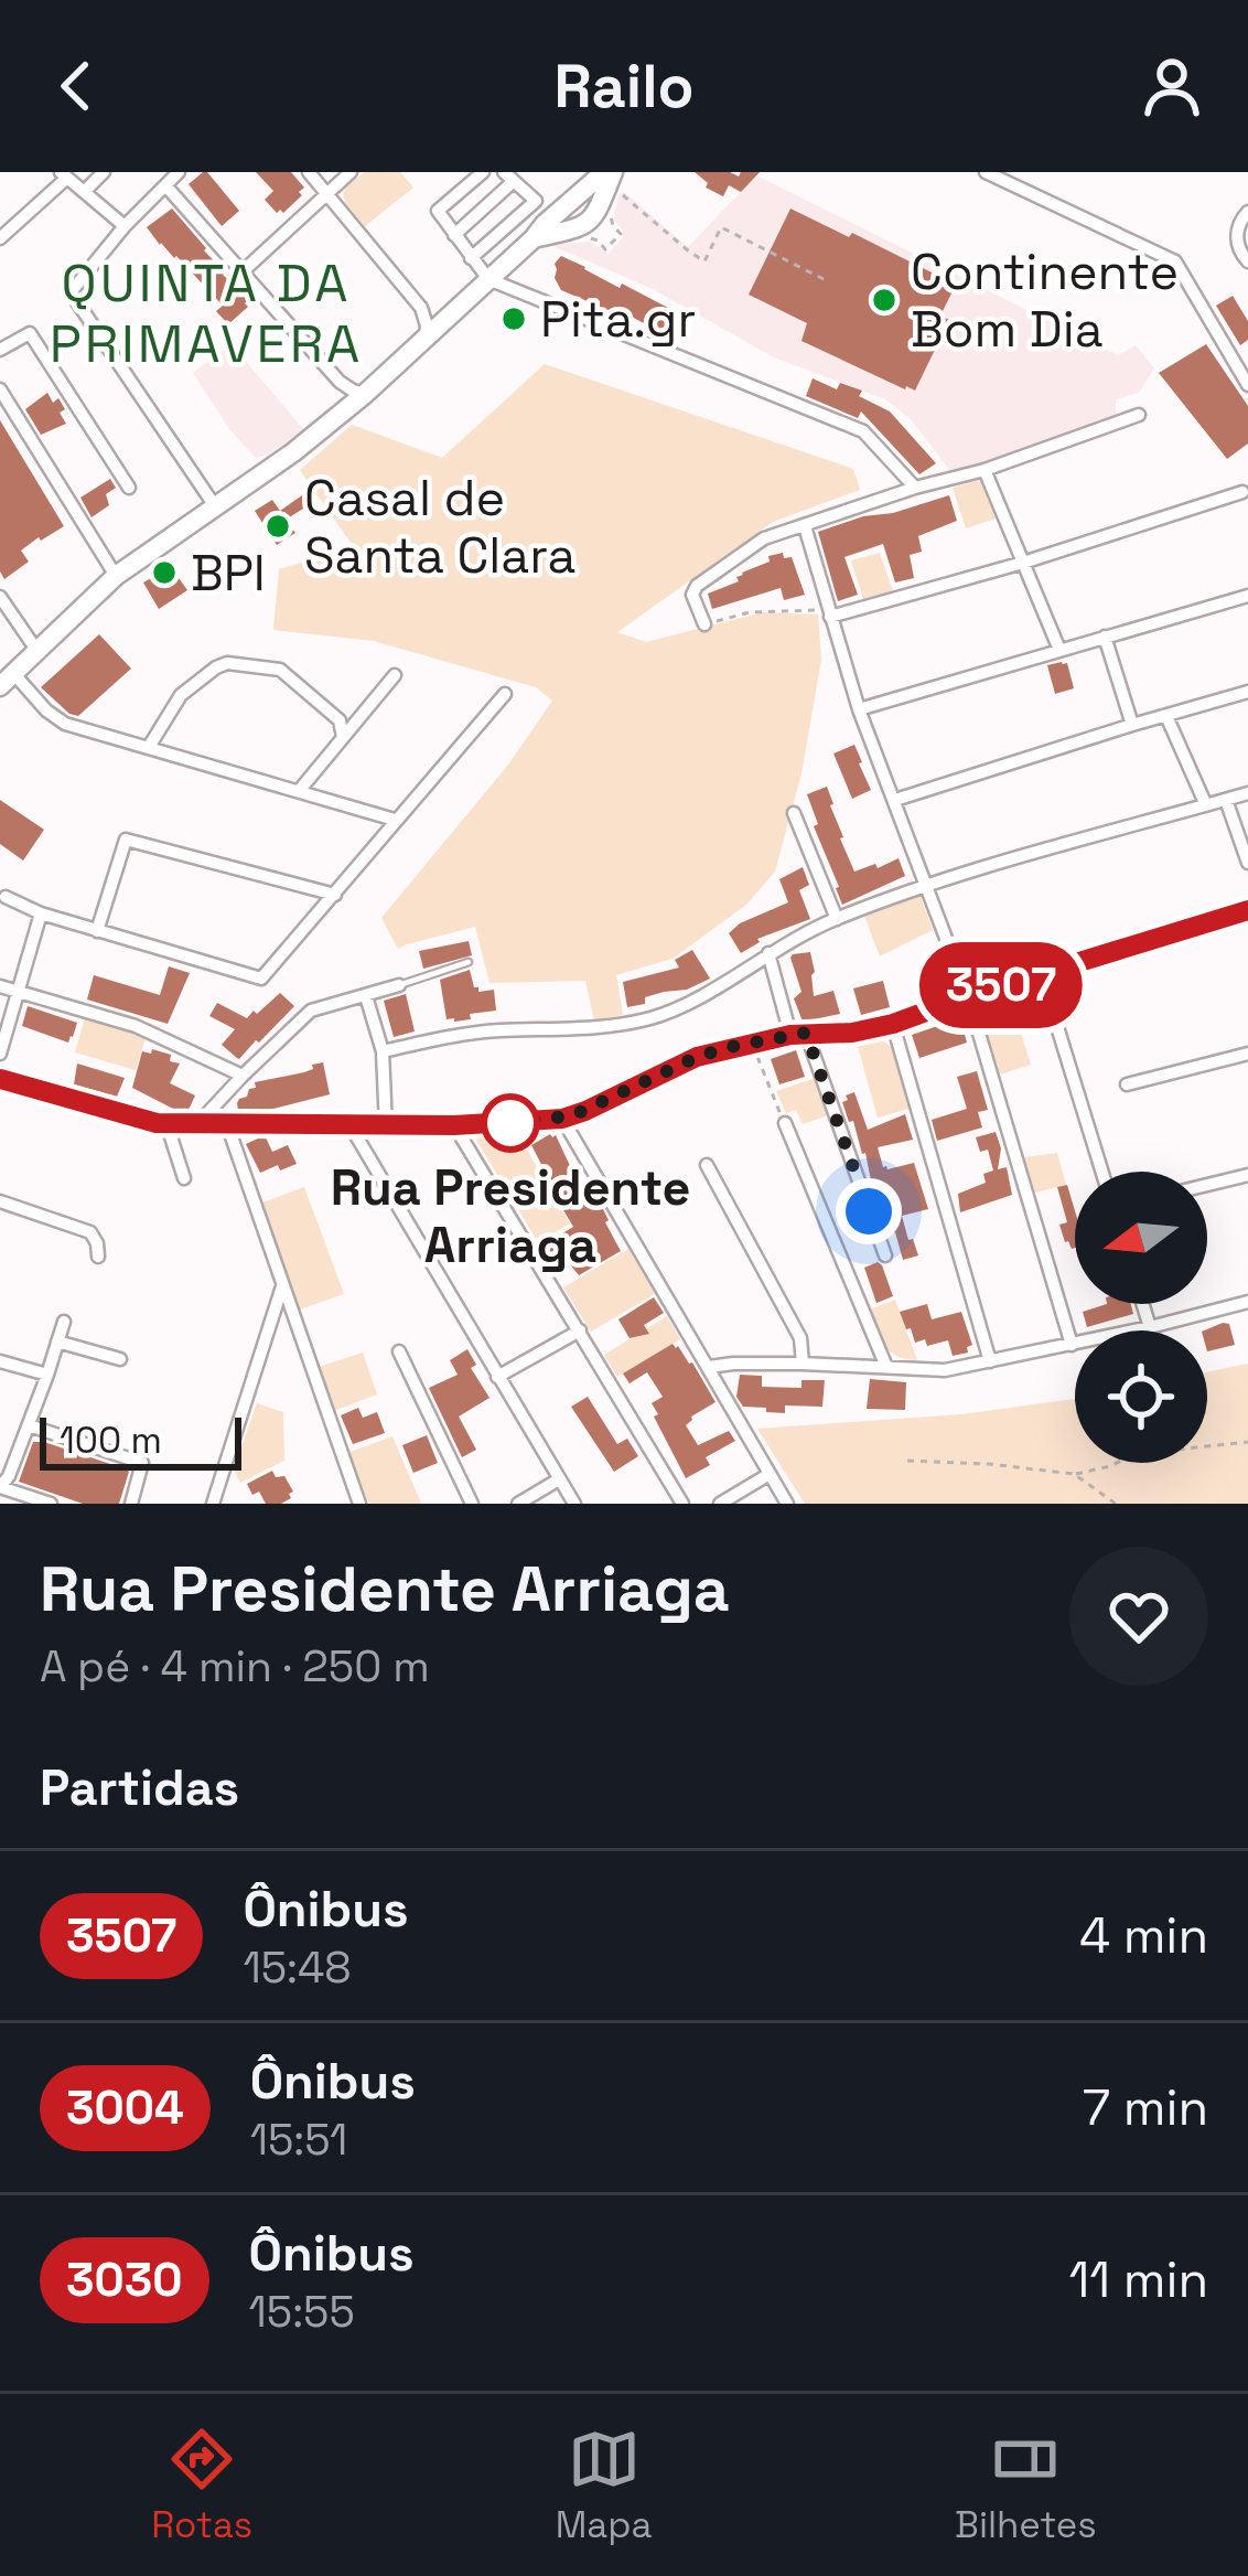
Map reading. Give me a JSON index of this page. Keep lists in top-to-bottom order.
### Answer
{
  "districts": ["QUINTA DA PRIMAVERA"],
  "places": [
    "Continente Bom Dia",
    "Pita.gr",
    "Casal de Santa Clara",
    "BPI",
    "Rua Presidente Arriaga"
  ],
  "lines": ["bus line 3507"],
  "scale_bar": "100 m",
  "north": "left",
  "page": {
    "header": "Railo",
    "on_map": "3507",
    "scale": "100 m",
    "heading": [
      ["Rua Presidente Arriaga", "A pé · 4 min · 250 m"],
      "Partidas"
    ],
    "list": [
      {
        "mark": "3507",
        "name": "Ônibus",
        "note": "15:48",
        "value": "4 min"
      },
      {
        "mark": "3004",
        "name": "Ônibus",
        "note": "15:51",
        "value": "7 min"
      },
      {
        "mark": "3030",
        "name": "Ônibus",
        "note": "15:55",
        "value": "11 min"
      }
    ],
    "tabs": ["Rotas", "Mapa", "Bilhetes"]
  }
}
